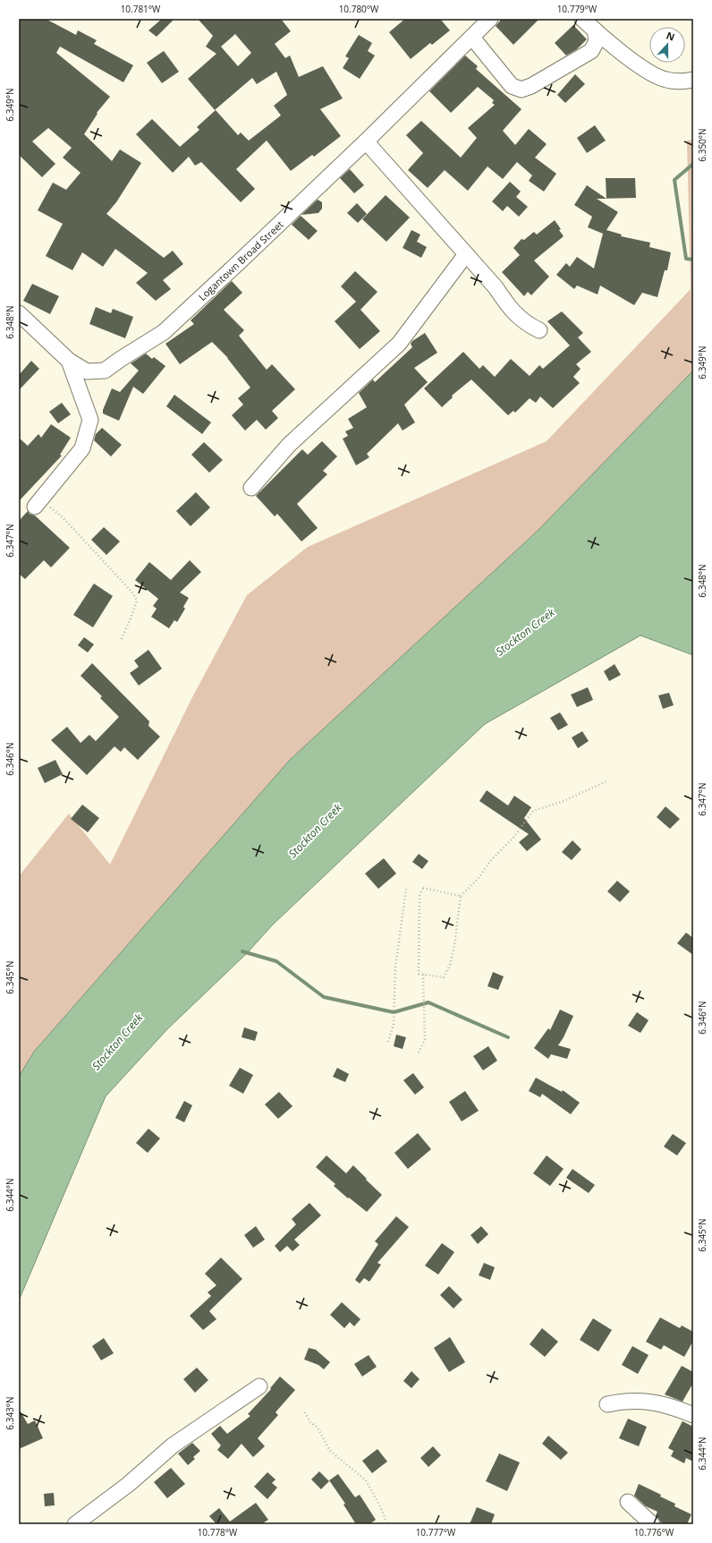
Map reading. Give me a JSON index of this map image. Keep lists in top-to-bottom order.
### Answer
{
  "streets": {
    "street": ["Logantown Broad Street"]
  },
  "water": ["Stockton Creek"],
  "north": "top",
  "coordinates": [
    "10.781°W",
    "10.780°W",
    "10.779°W",
    "6.349°N",
    "6.350°N",
    "6.348°N",
    "6.347°N",
    "6.346°N",
    "6.345°N",
    "6.344°N",
    "6.343°N",
    "10.778°W",
    "10.777°W",
    "10.776°W"
  ]
}
